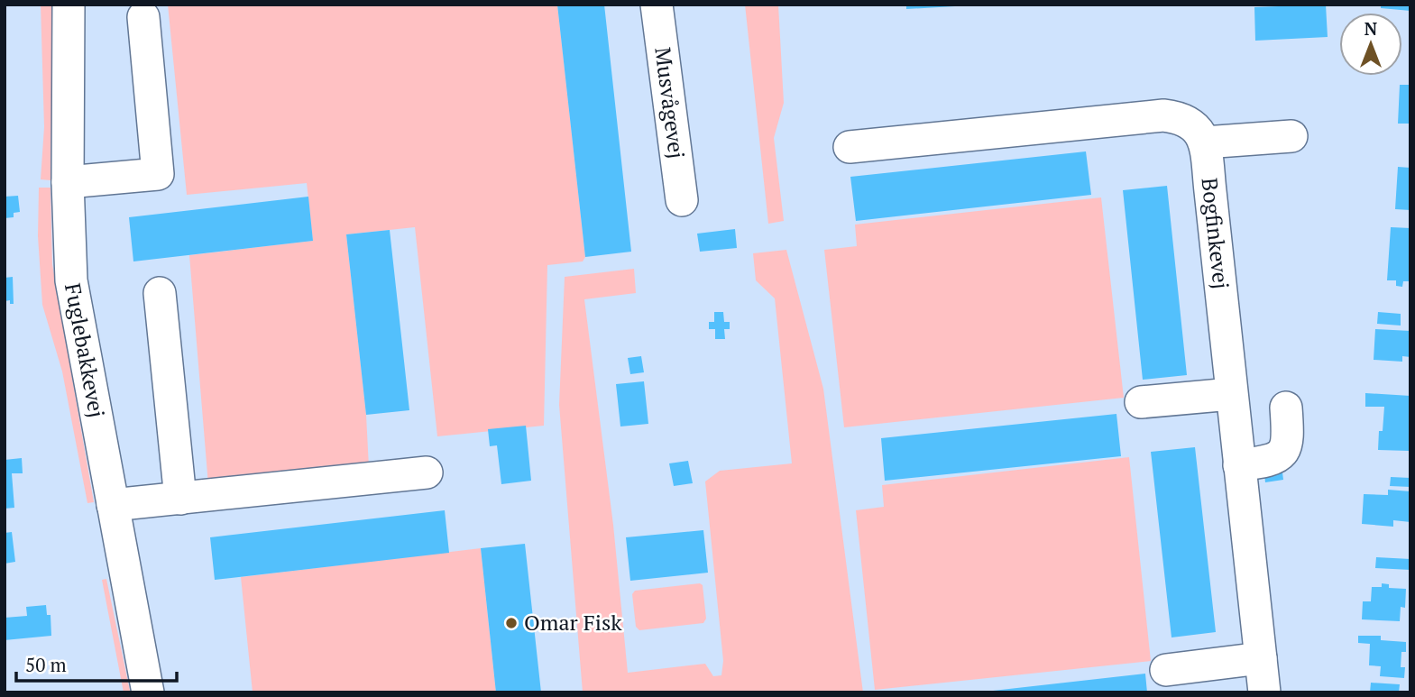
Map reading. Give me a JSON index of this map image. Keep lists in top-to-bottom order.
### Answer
{
  "streets": {
    "street": ["Musvågevej", "Bogfinkevej", "Fuglebakkevej"]
  },
  "places": ["Omar Fisk"],
  "scale_bar": "50 m",
  "north": "top"
}
